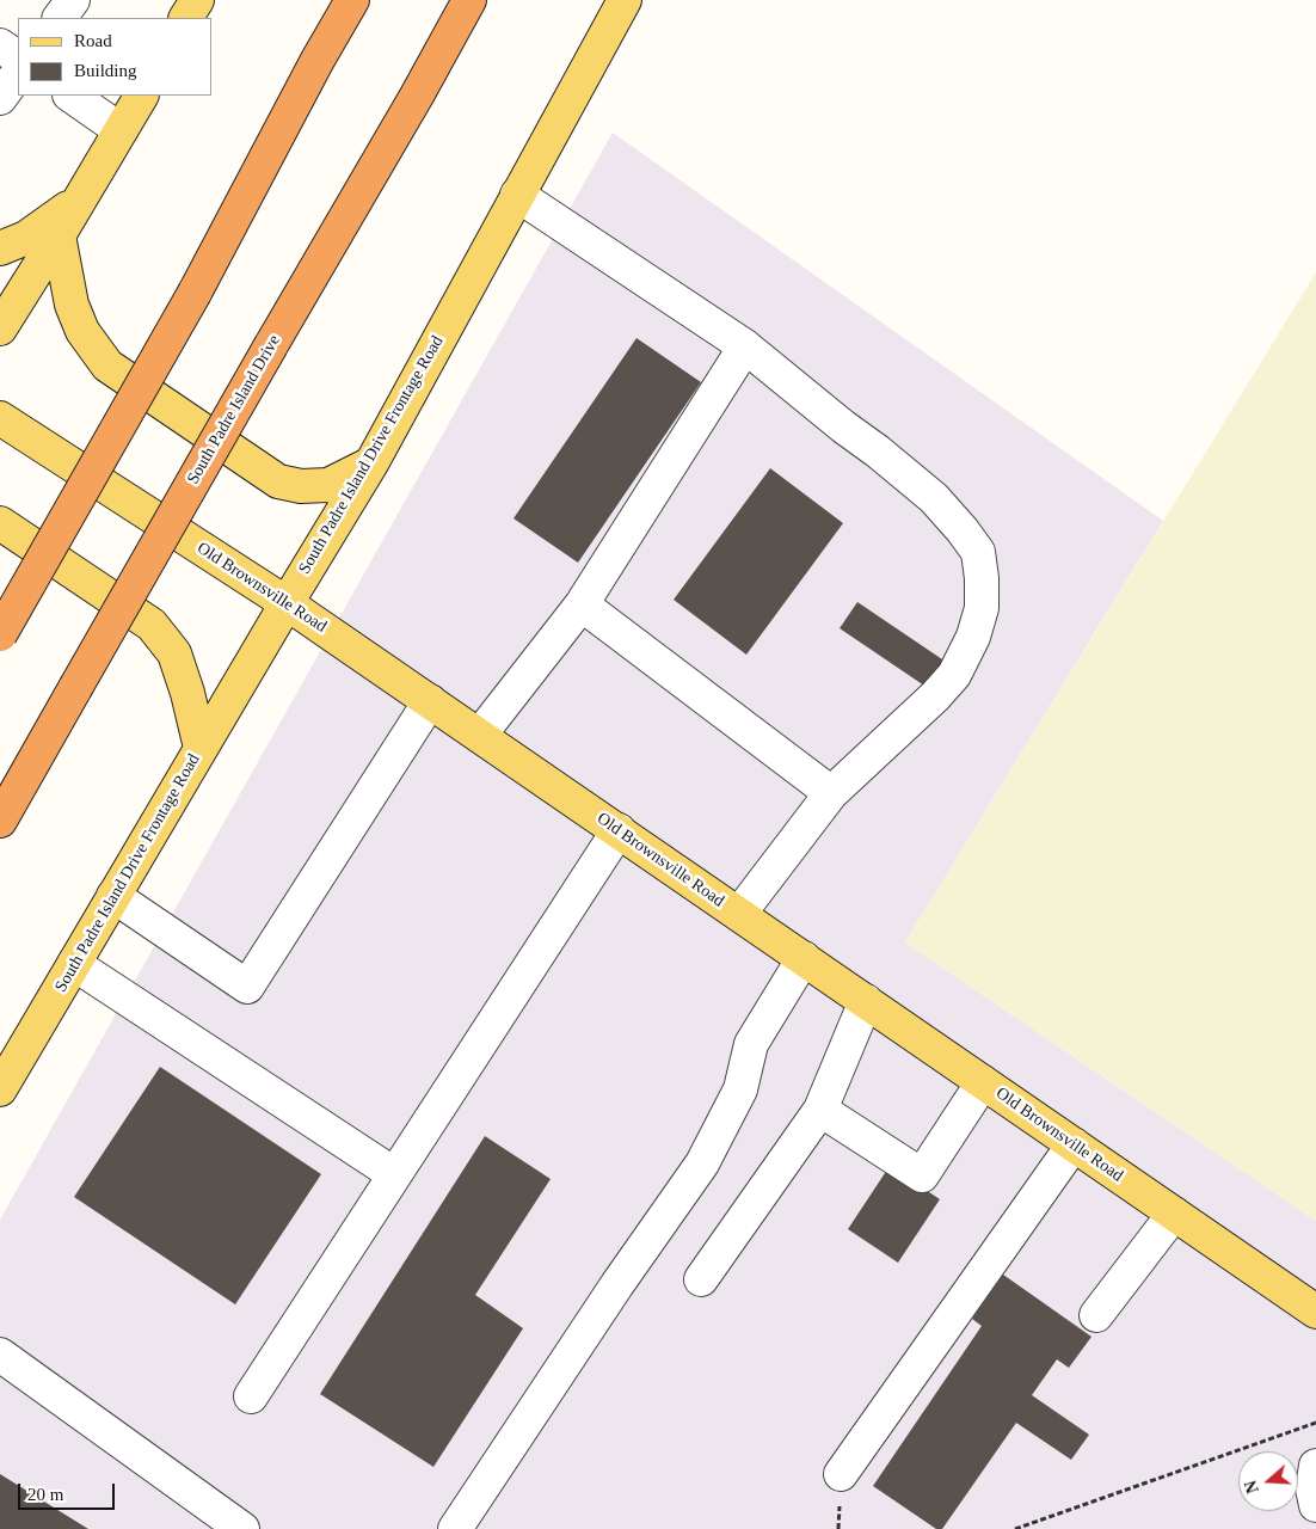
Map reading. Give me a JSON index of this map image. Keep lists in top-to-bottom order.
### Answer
{
  "streets": {
    "highway": ["South Padre Island Drive"],
    "main road": ["South Padre Island Drive Frontage Road", "Old Brownsville Road"]
  },
  "crossings": [
    ["South Padre Island Drive Frontage Road", "Old Brownsville Road"]
  ],
  "legend": ["Road", "Building"],
  "scale_bar": "20 m",
  "north": "left"
}
